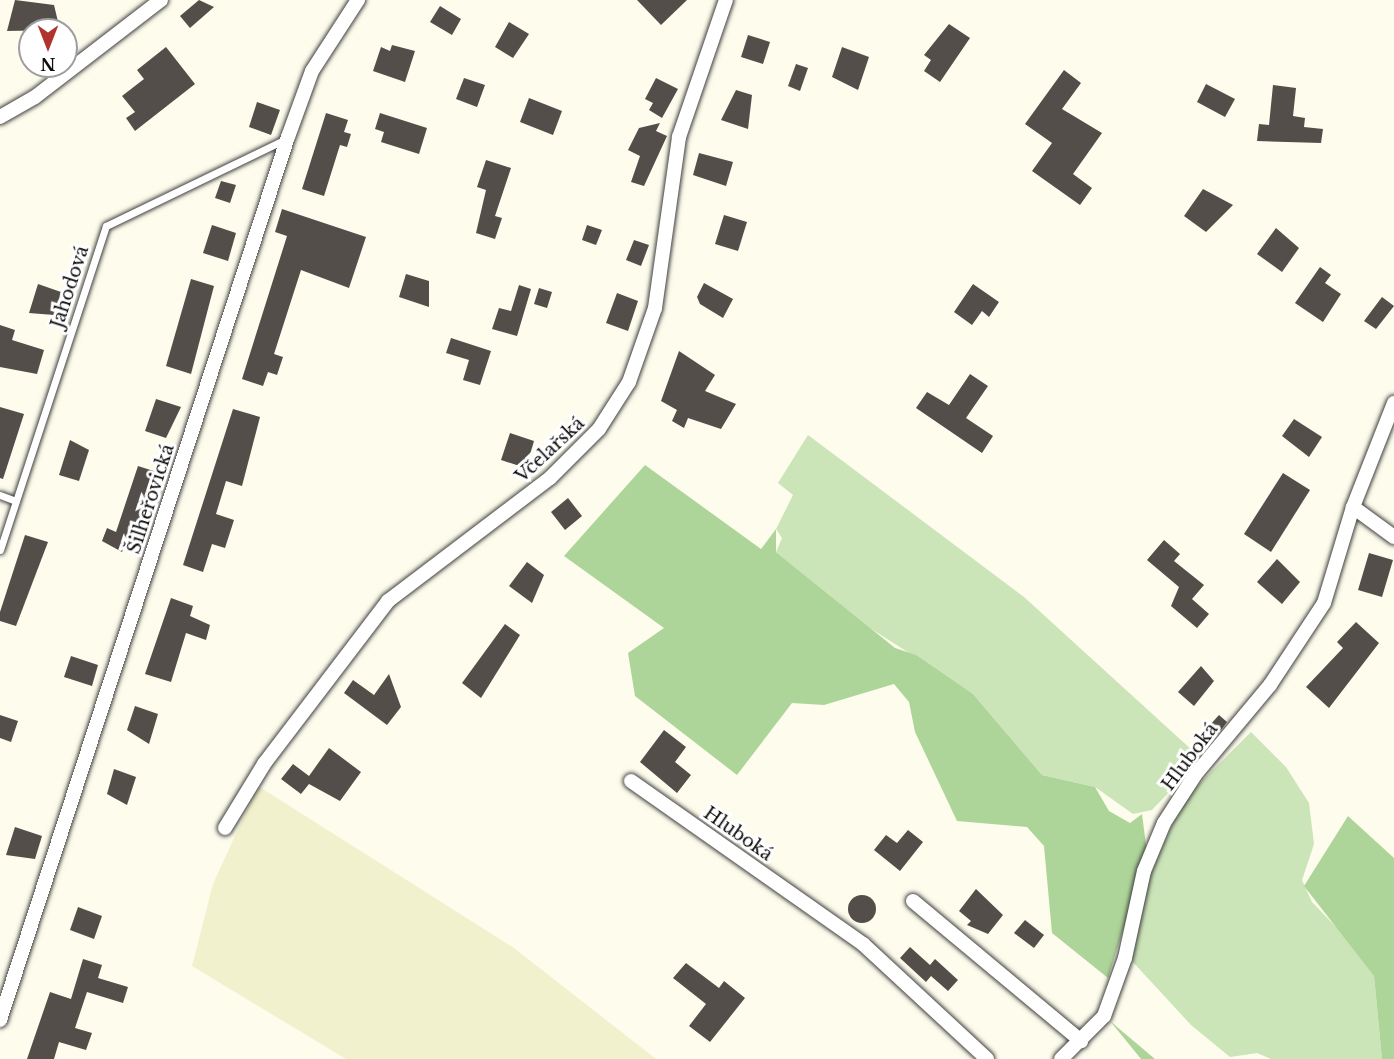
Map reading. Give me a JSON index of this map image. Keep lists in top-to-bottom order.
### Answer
{
  "streets": {
    "street": ["Včelařská", "Šilheřovická", "Hluboká"],
    "lane": ["Jahodová"]
  },
  "crossings": [
    ["Jahodová", "Šilheřovická"]
  ],
  "north": "bottom"
}
